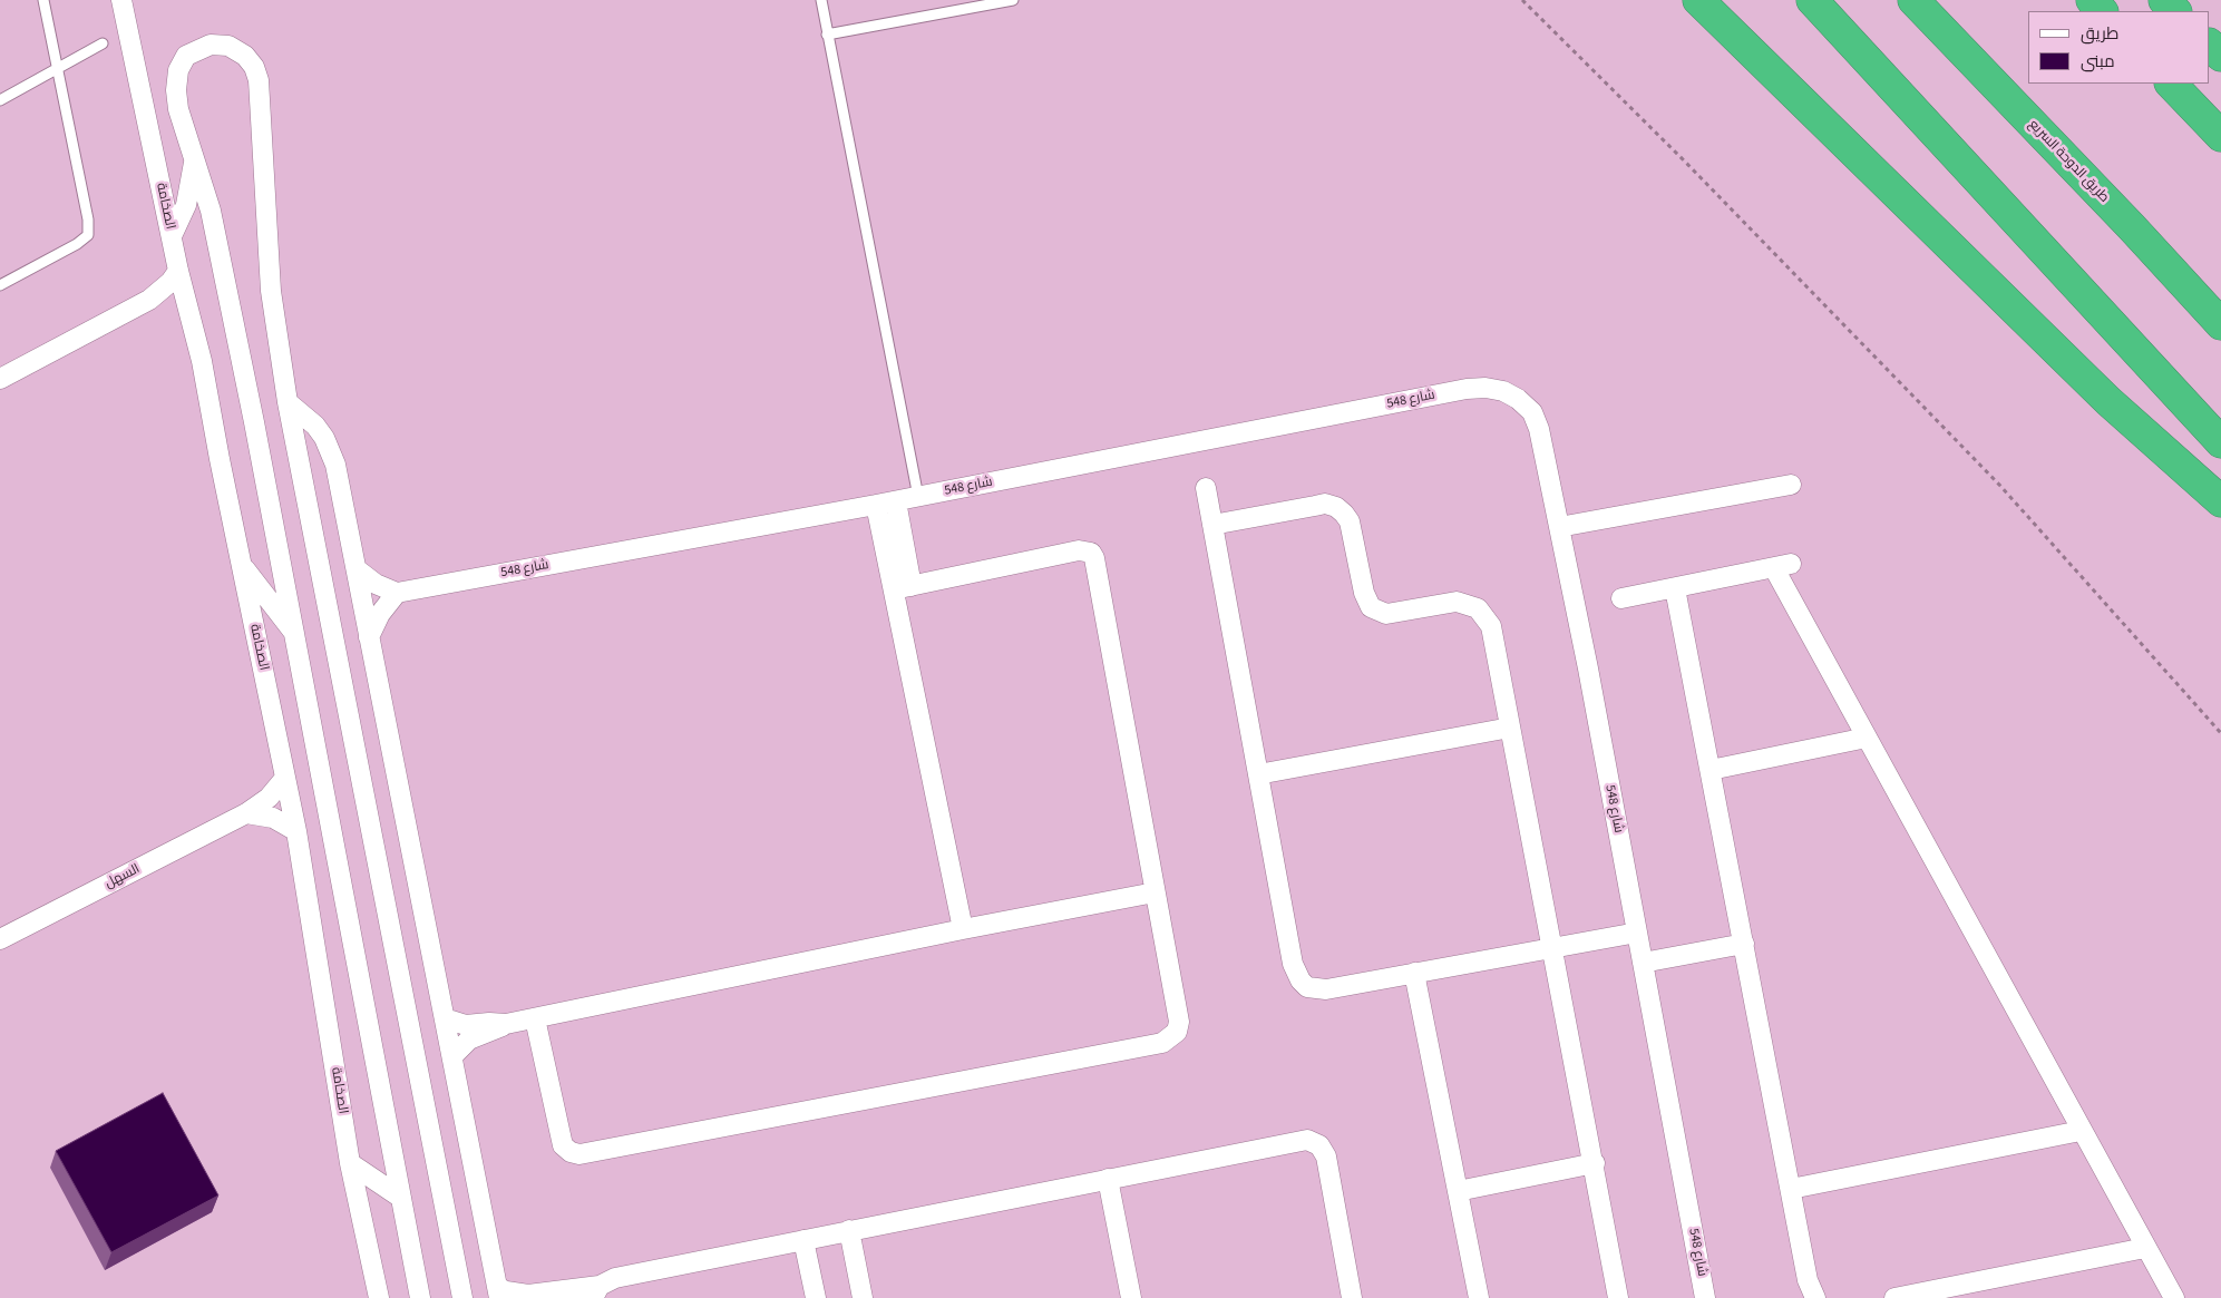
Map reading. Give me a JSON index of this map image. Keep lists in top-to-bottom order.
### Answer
{
  "streets": {
    "highway": ["طريق الدوحة السريع"],
    "street": ["الصخامة", "شارع 548", "السهل"]
  },
  "crossings": [
    ["الصخامة", "السهل"]
  ],
  "legend": ["طريق", "مبنى"]
}
